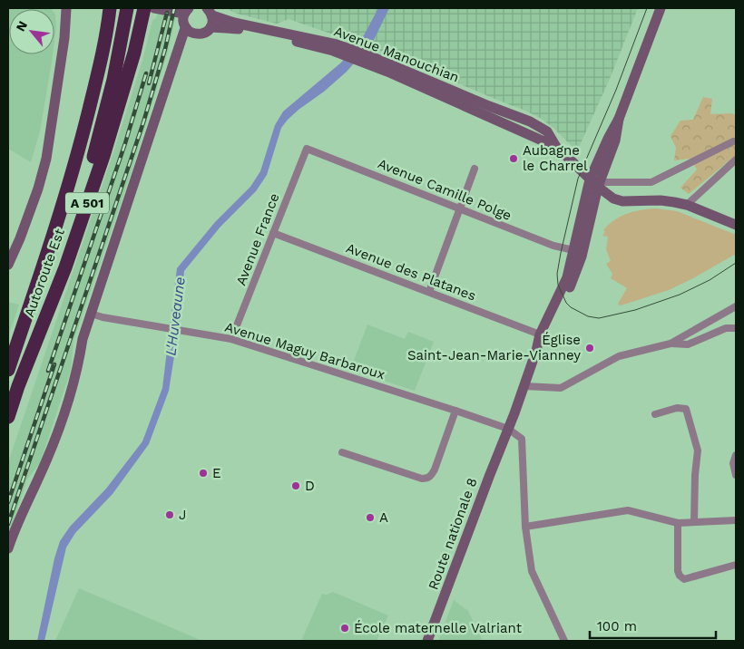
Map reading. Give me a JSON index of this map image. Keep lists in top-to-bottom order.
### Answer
{
  "streets": {
    "highway": ["A 501", "Autoroute Est"],
    "main road": ["Avenue Manouchian", "Route nationale 8"],
    "street": [
      "Avenue Camille Polge",
      "Avenue France",
      "Avenue des Platanes",
      "Avenue Maguy Barbaroux"
    ]
  },
  "crossings": [
    ["Avenue Camille Polge", "Avenue France"],
    ["Avenue France", "Avenue des Platanes"],
    ["Avenue France", "Avenue Maguy Barbaroux"],
    ["Avenue Maguy Barbaroux", "Route nationale 8"]
  ],
  "water": ["L'Huveaune"],
  "places": [
    "Aubagne le Charrel",
    "Église Saint-Jean-Marie-Vianney",
    "E",
    "D",
    "J",
    "A",
    "École maternelle Valriant"
  ],
  "scale_bar": "100 m",
  "north": "top left"
}
